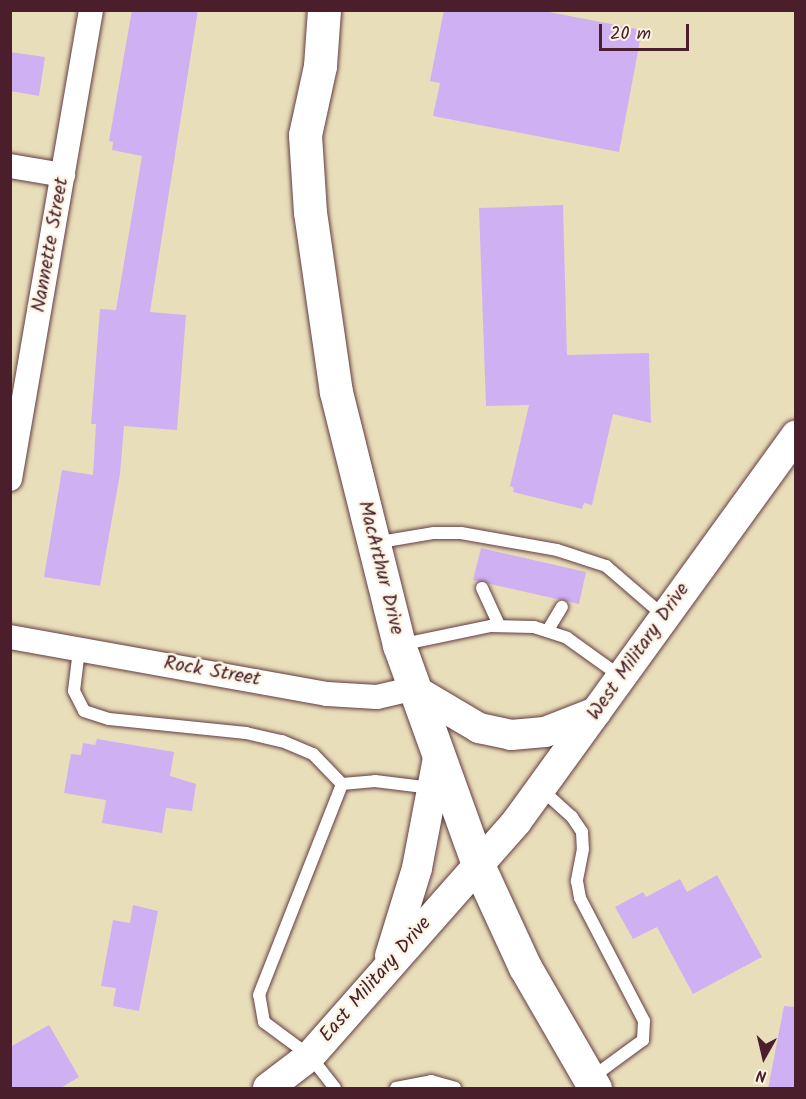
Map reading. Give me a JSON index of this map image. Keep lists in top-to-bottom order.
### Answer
{
  "streets": {
    "main road": ["MacArthur Drive"],
    "street": [
      "Nannette Street",
      "West Military Drive",
      "Rock Street",
      "East Military Drive"
    ]
  },
  "crossings": [
    ["MacArthur Drive", "West Military Drive"],
    ["MacArthur Drive", "Rock Street"],
    ["MacArthur Drive", "East Military Drive"],
    ["West Military Drive", "East Military Drive"]
  ],
  "scale_bar": "20 m",
  "north": "bottom"
}
